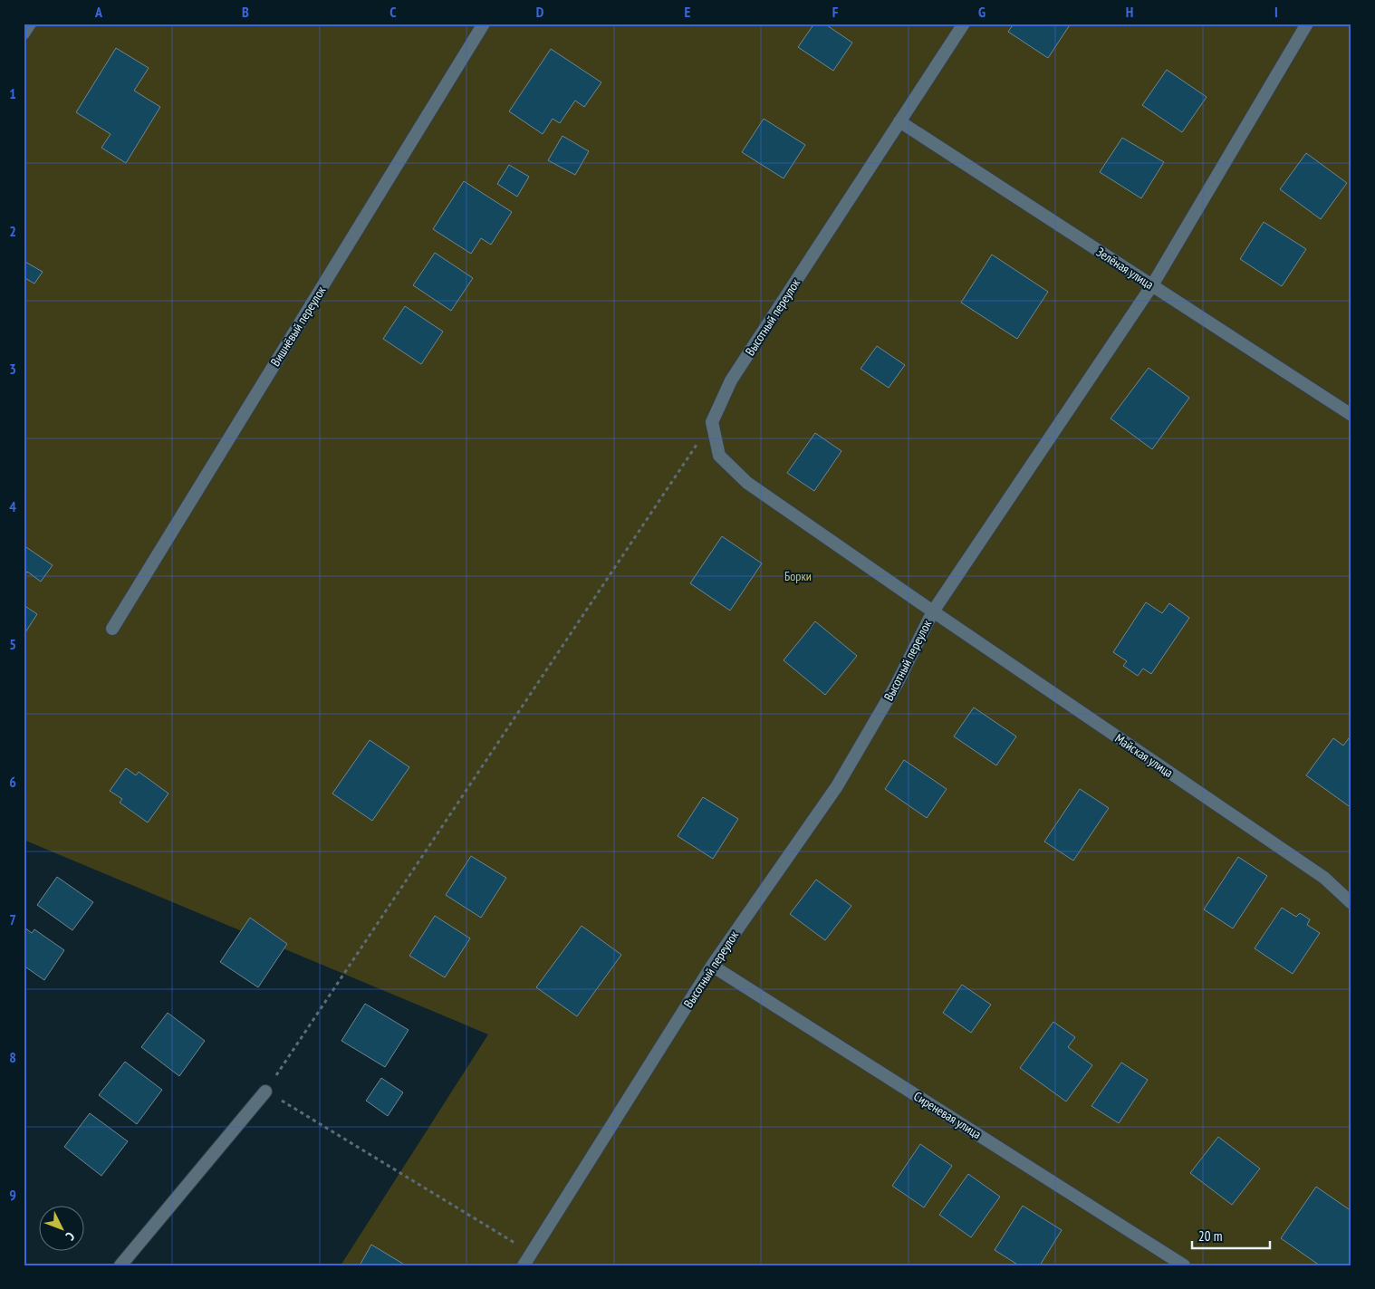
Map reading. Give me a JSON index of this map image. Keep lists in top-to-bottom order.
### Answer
{
  "streets": {
    "street": [
      "Зелёная улица",
      "Высотный переулок",
      "Вишнёвый переулок",
      "Майская улица",
      "Сиреневая улица"
    ]
  },
  "crossings": [
    ["Зелёная улица", "Высотный переулок"],
    ["Высотный переулок", "Майская улица"],
    ["Высотный переулок", "Сиреневая улица"]
  ],
  "parks": ["Борки"],
  "scale_bar": "20 m",
  "north": "bottom right",
  "grid": {
    "columns": [
      "A",
      "B",
      "C",
      "D",
      "E",
      "F",
      "G",
      "H",
      "I"
    ],
    "rows": [
      "1",
      "2",
      "3",
      "4",
      "5",
      "6",
      "7",
      "8",
      "9"
    ]
  }
}
